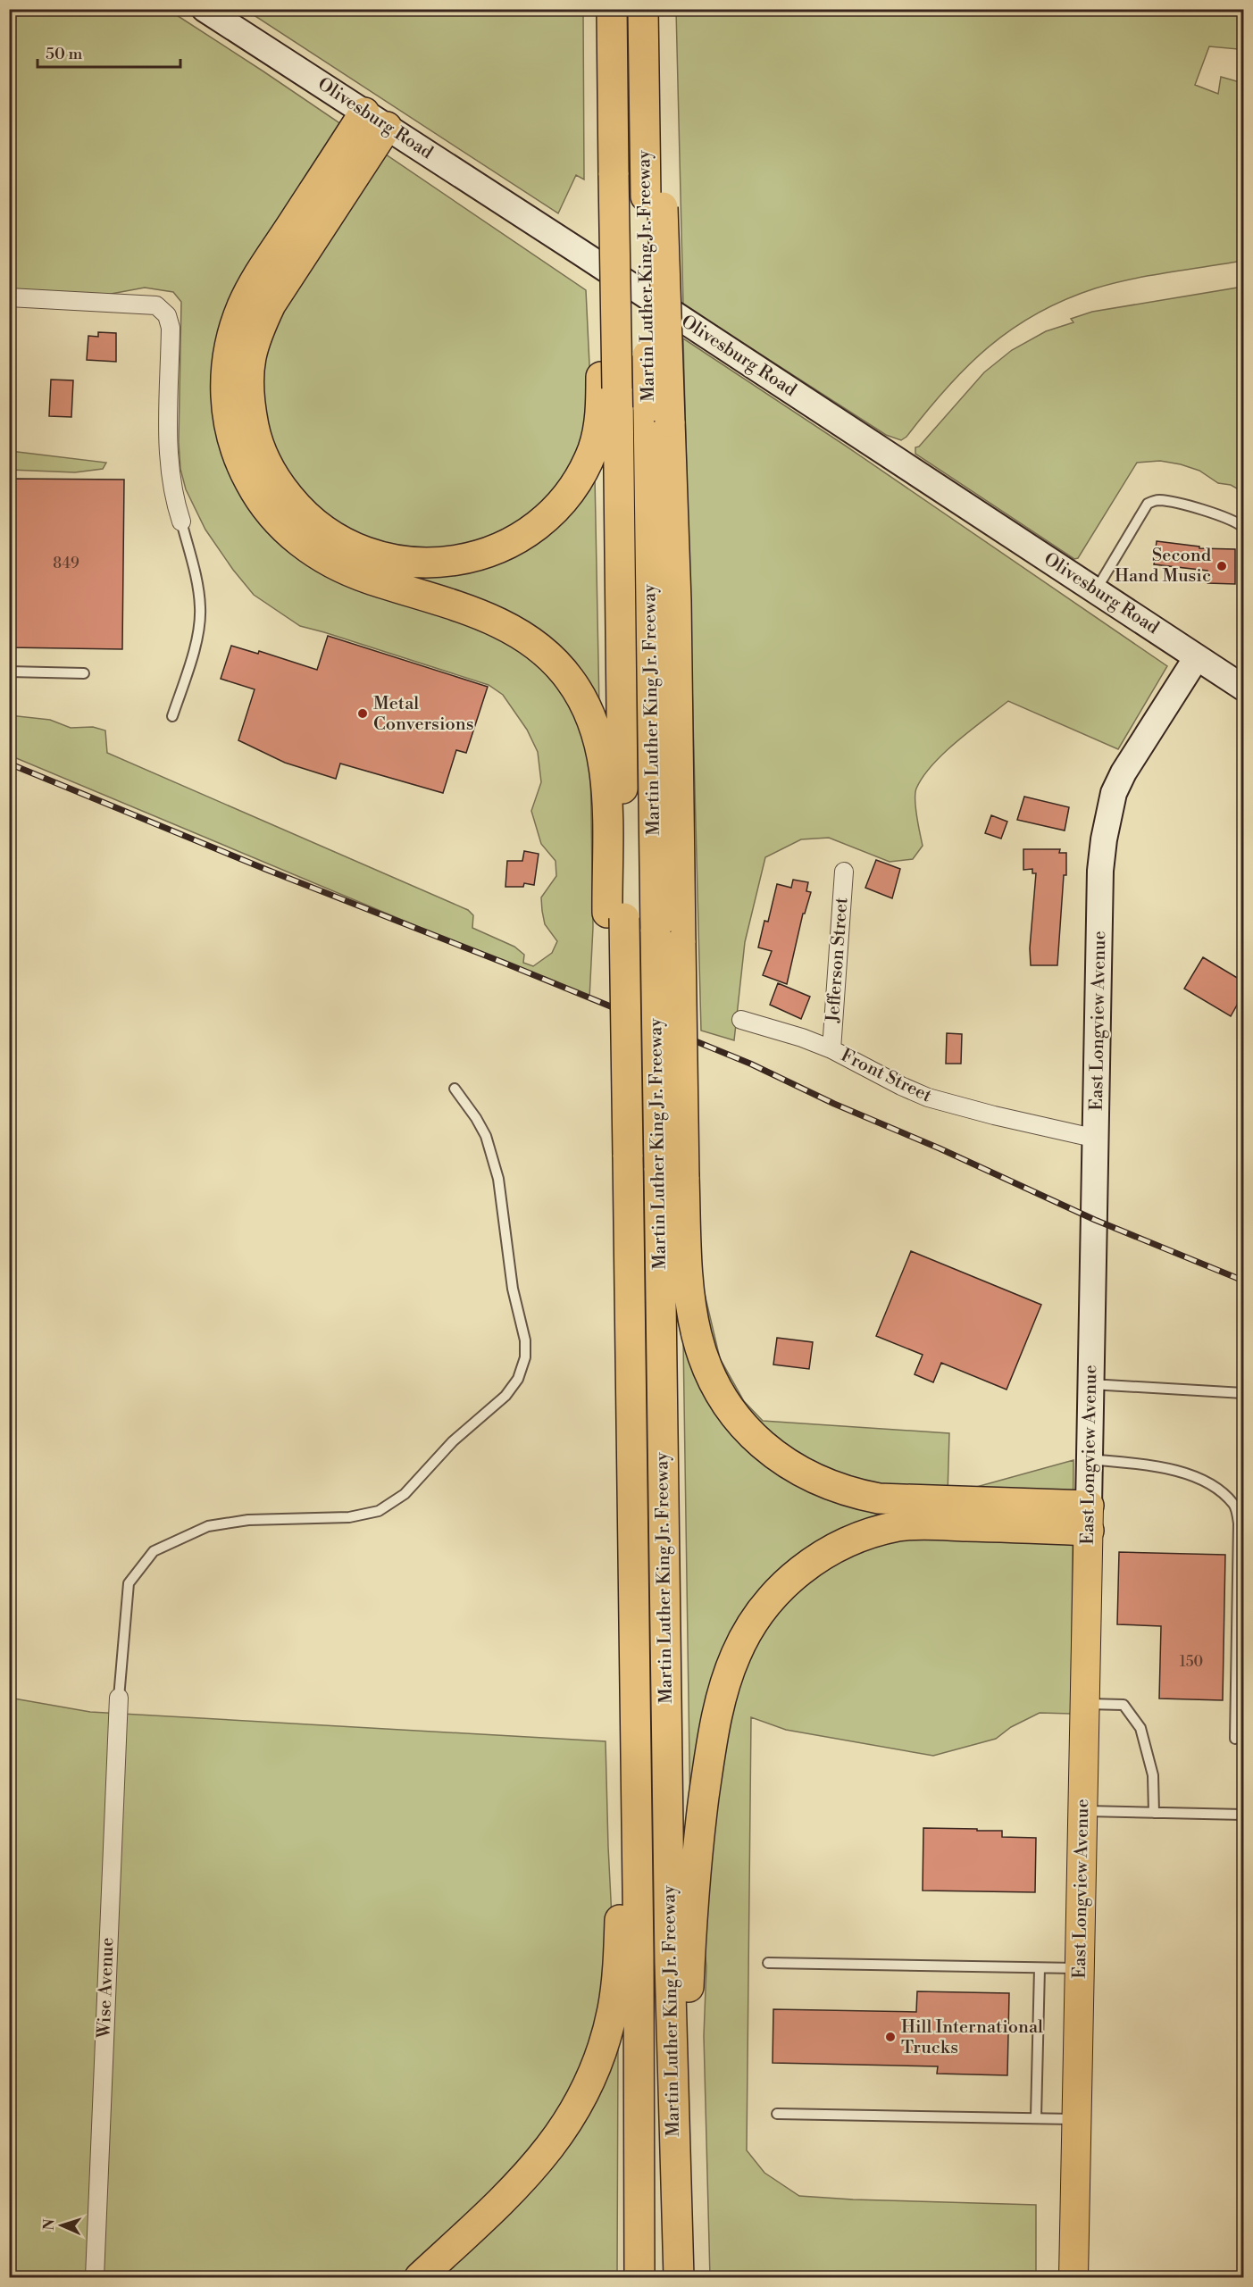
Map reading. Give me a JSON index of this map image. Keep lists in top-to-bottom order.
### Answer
{
  "streets": {
    "highway": ["Martin Luther King Jr. Freeway"],
    "main road": ["Olivesburg Road", "East Longview Avenue"],
    "street": ["Jefferson Street", "Front Street", "Wise Avenue"]
  },
  "crossings": [
    ["Olivesburg Road", "East Longview Avenue"],
    ["Jefferson Street", "Front Street"],
    ["East Longview Avenue", "Front Street"]
  ],
  "places": ["Second Hand Music", "Metal Conversions", "Hill International Trucks"],
  "house_numbers": ["849", "150"],
  "scale_bar": "50 m",
  "north": "left"
}
